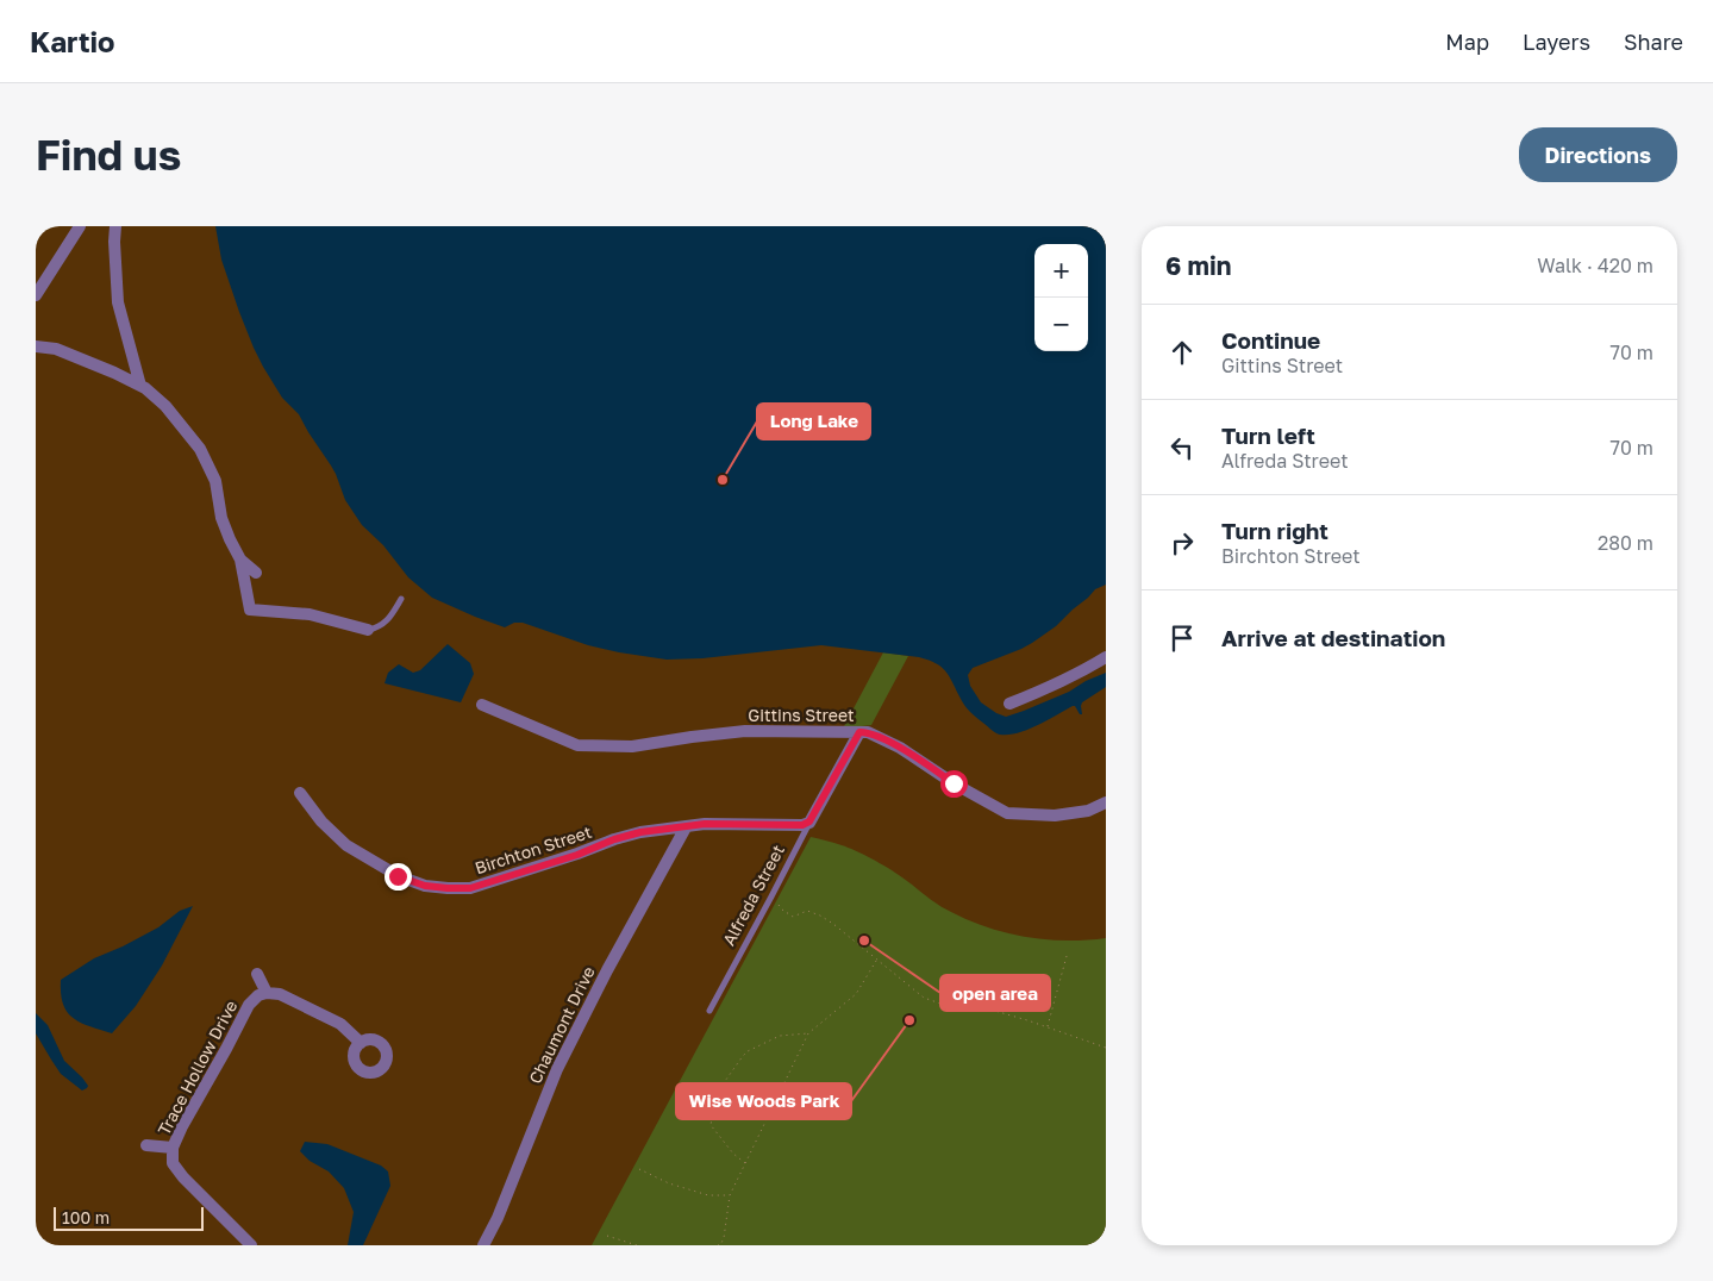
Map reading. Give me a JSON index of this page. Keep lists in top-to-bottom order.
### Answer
{
  "streets": {
    "street": [
      "Gittins Street",
      "Birchton Street",
      "Alfreda Street",
      "Chaumont Drive",
      "Trace Hollow Drive"
    ]
  },
  "crossings": [
    ["Gittins Street", "Alfreda Street"],
    ["Birchton Street", "Alfreda Street"],
    ["Birchton Street", "Chaumont Drive"]
  ],
  "places": ["Long Lake", "open area", "Wise Woods Park"],
  "scale_bar": "100 m",
  "page": {
    "header": "Kartio",
    "nav": ["Map", "Layers", "Share"],
    "buttons": "Directions",
    "title": "Find us",
    "heading": ["6 min", "Walk · 420 m"],
    "map_buttons": ["+", "−"],
    "list": [
      ["Continue", "Gittins Street", "70 m"],
      ["Turn left", "Alfreda Street", "70 m"],
      ["Turn right", "Birchton Street", "280 m"],
      "Arrive at destination"
    ],
    "scale": "100 m"
  }
}
